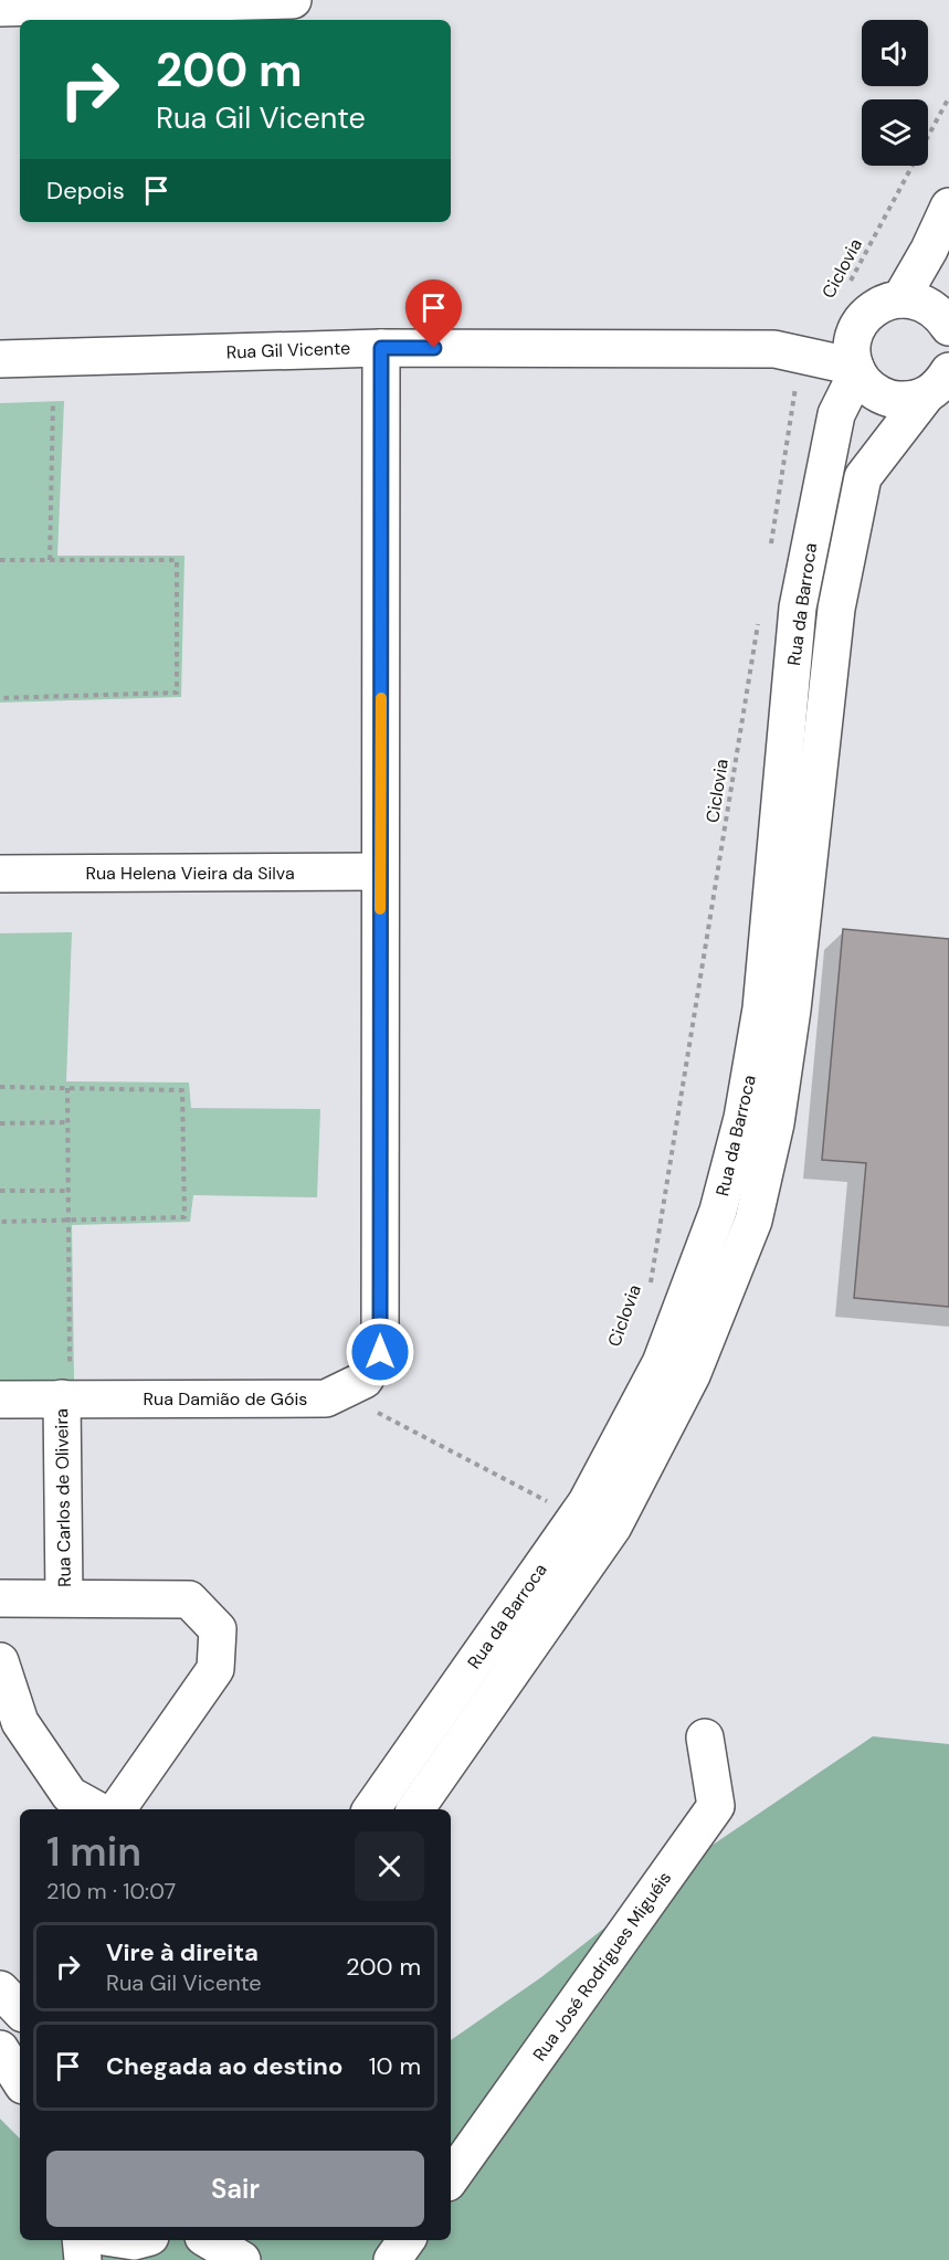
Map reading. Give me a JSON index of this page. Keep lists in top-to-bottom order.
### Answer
{
  "streets": {
    "street": [
      "Rua Gil Vicente",
      "Rua da Barroca",
      "Rua Helena Vieira da Silva",
      "Rua Damião de Góis",
      "Rua Carlos de Oliveira",
      "Rua José Rodrigues Miguéis"
    ],
    "path": ["Ciclovia"]
  },
  "crossings": [
    ["Rua Gil Vicente", "Rua Damião de Góis"],
    ["Rua Helena Vieira da Silva", "Rua Damião de Góis"],
    ["Rua Damião de Góis", "Rua Carlos de Oliveira"]
  ],
  "page": {
    "turn": ["200 m", "Rua Gil Vicente"],
    "then": "Depois",
    "heading": ["1 min", "210 m · 10:07"],
    "list": [
      {
        "name": "Vire à direita",
        "note": "Rua Gil Vicente",
        "value": "200 m"
      },
      {
        "name": "Chegada ao destino",
        "value": "10 m"
      }
    ],
    "buttons": "Sair"
  }
}
